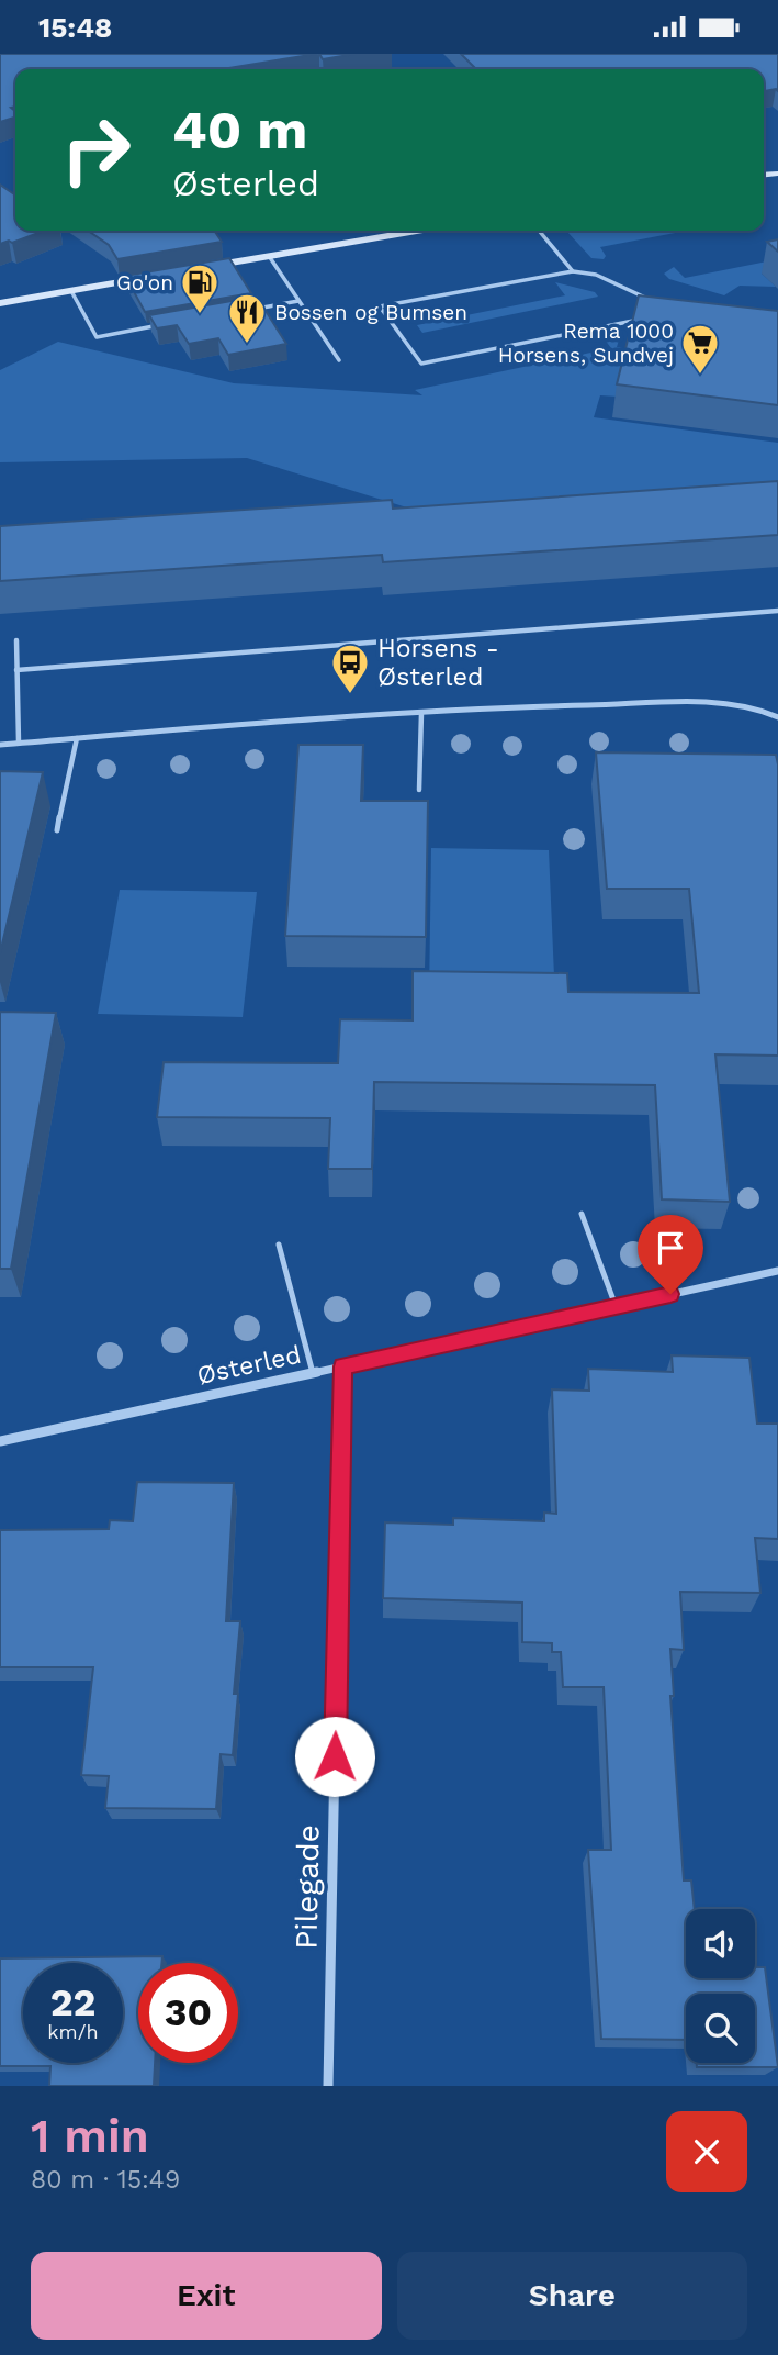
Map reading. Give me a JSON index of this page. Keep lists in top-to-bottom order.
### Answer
{
  "streets": {
    "street": ["Østerled", "Pilegade"]
  },
  "crossings": [
    ["Østerled", "Pilegade"]
  ],
  "places": {
    "fuel station": ["Go'on"],
    "restaurant": ["Bossen og Bumsen"],
    "supermarket": ["Rema 1000 Horsens, Sundvej"],
    "bus stop": ["Horsens - Østerled"]
  },
  "page": {
    "status": "15:48",
    "turn": ["40 m", "Østerled"],
    "speed": "22 km/h",
    "limit": "30",
    "heading": ["1 min", "80 m · 15:49"],
    "buttons": ["Exit", "Share"]
  }
}
